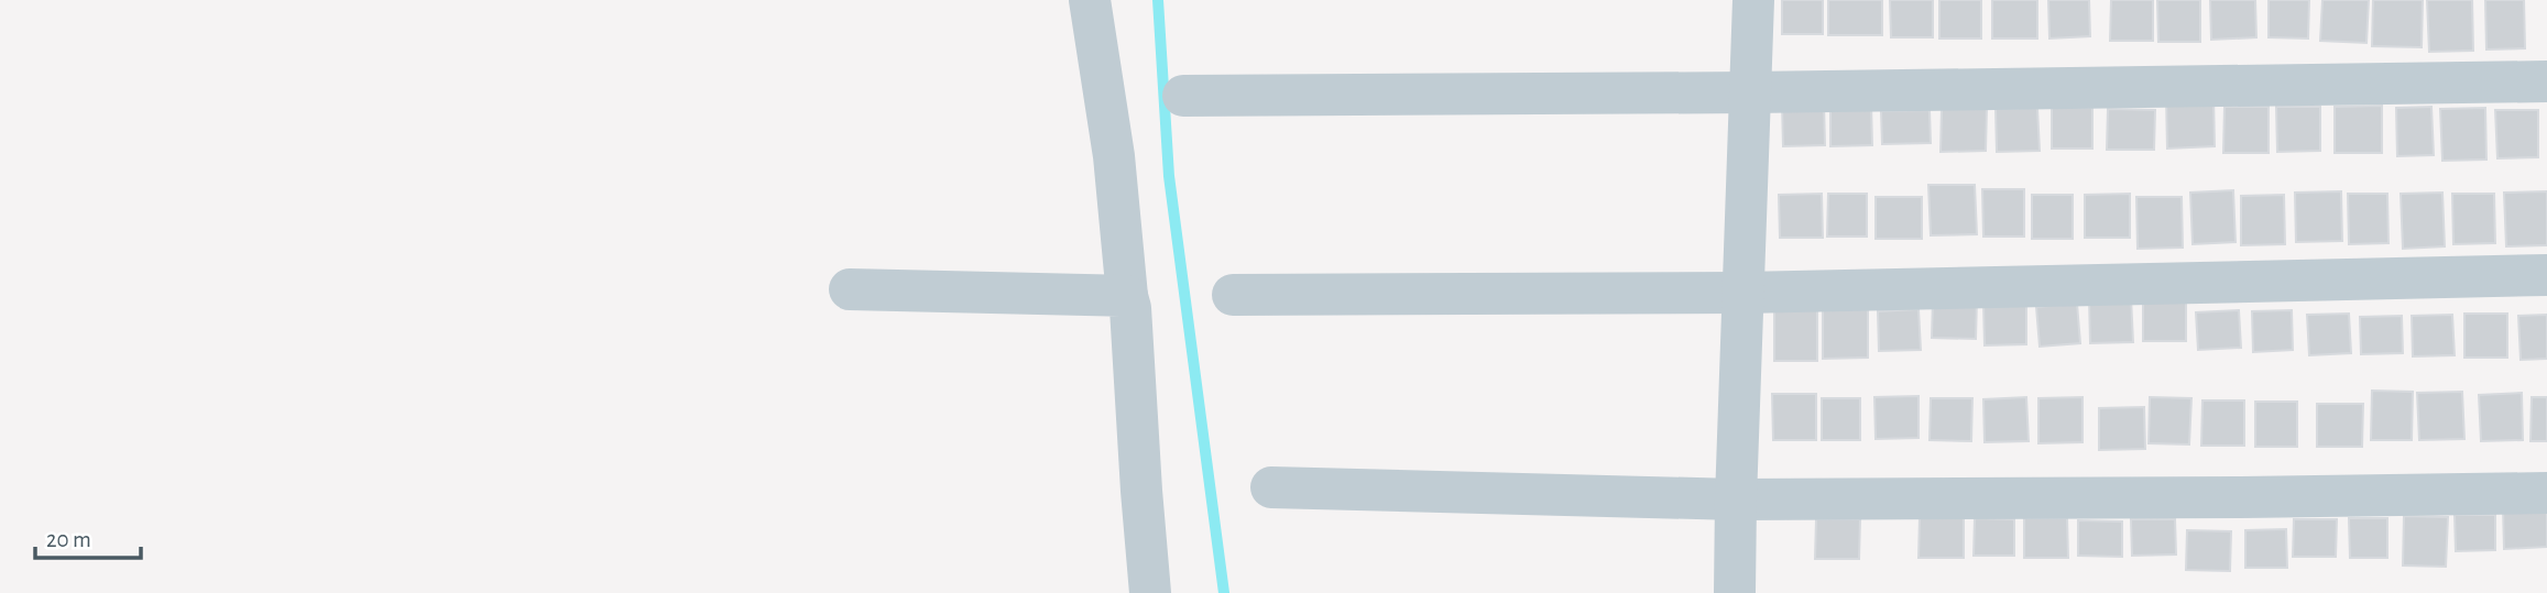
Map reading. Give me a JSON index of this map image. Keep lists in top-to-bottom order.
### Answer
{
  "scale_bar": "20 m"
}
